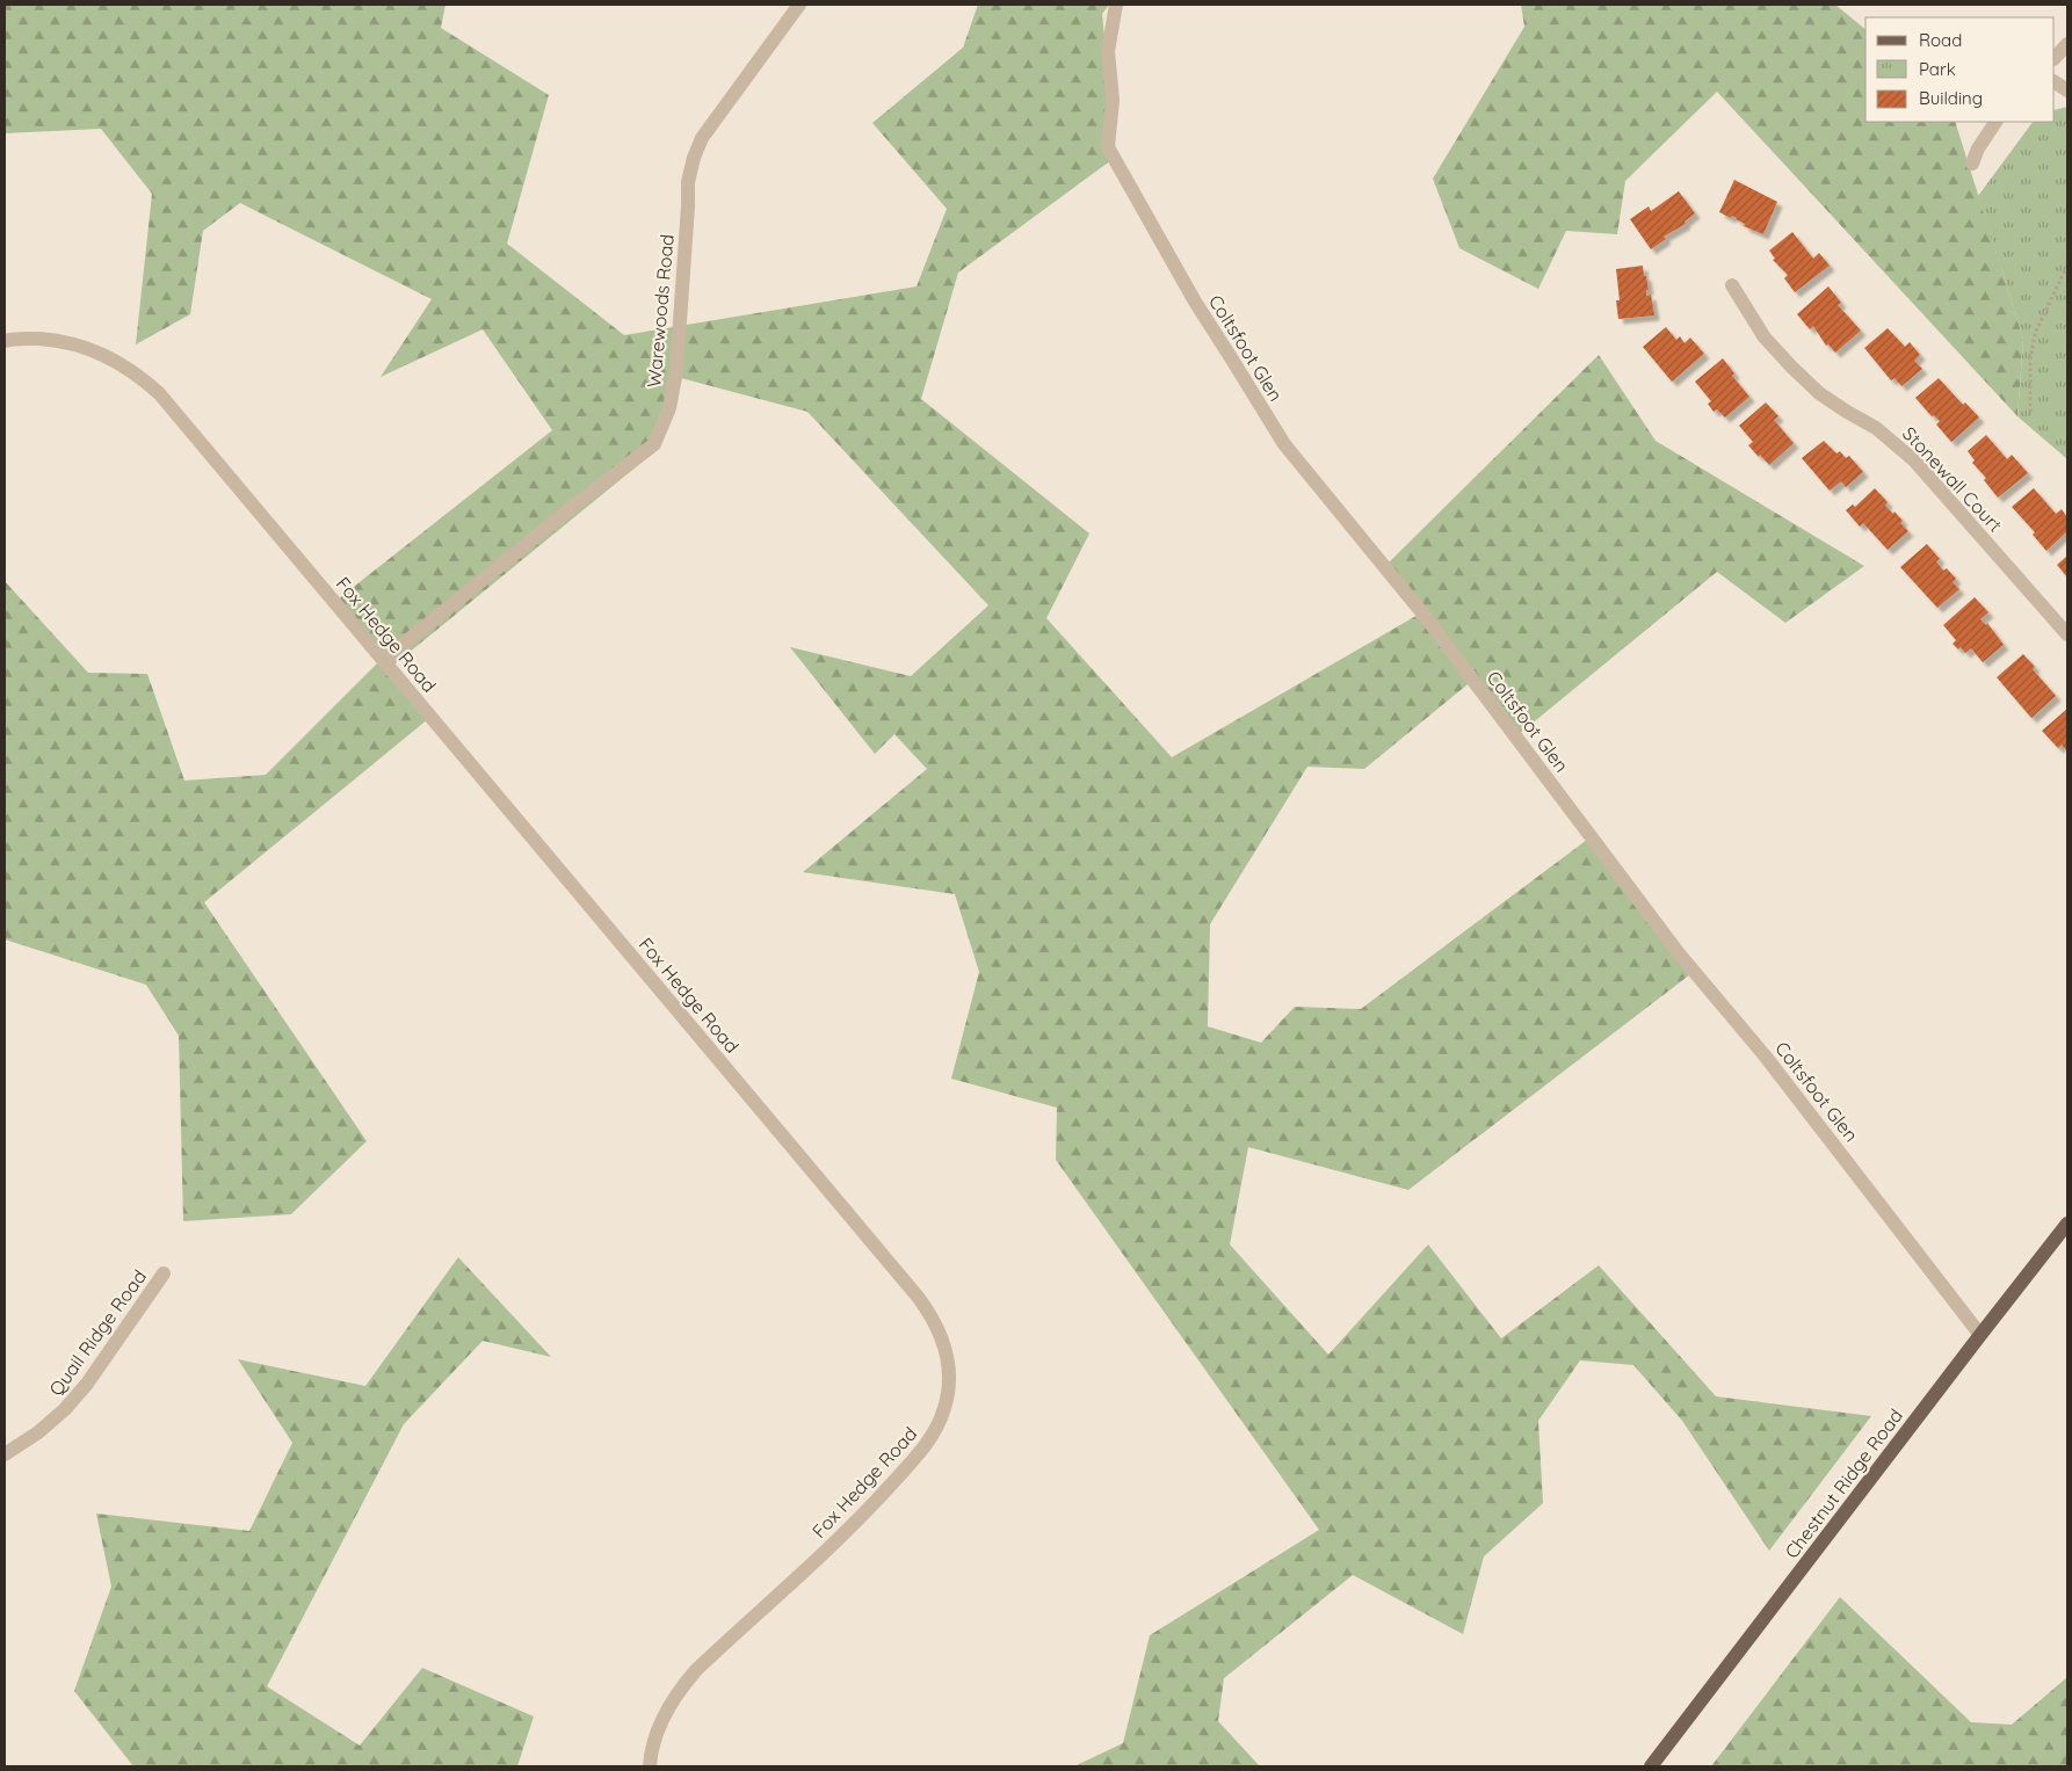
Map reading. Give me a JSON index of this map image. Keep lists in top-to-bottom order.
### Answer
{
  "streets": {
    "main road": ["Chestnut Ridge Road"],
    "street": [
      "Warewoods Road",
      "Coltsfoot Glen",
      "Stonewall Court",
      "Fox Hedge Road",
      "Quail Ridge Road"
    ]
  },
  "crossings": [
    ["Warewoods Road", "Fox Hedge Road"],
    ["Coltsfoot Glen", "Chestnut Ridge Road"]
  ],
  "legend": ["Road", "Park", "Building"]
}
